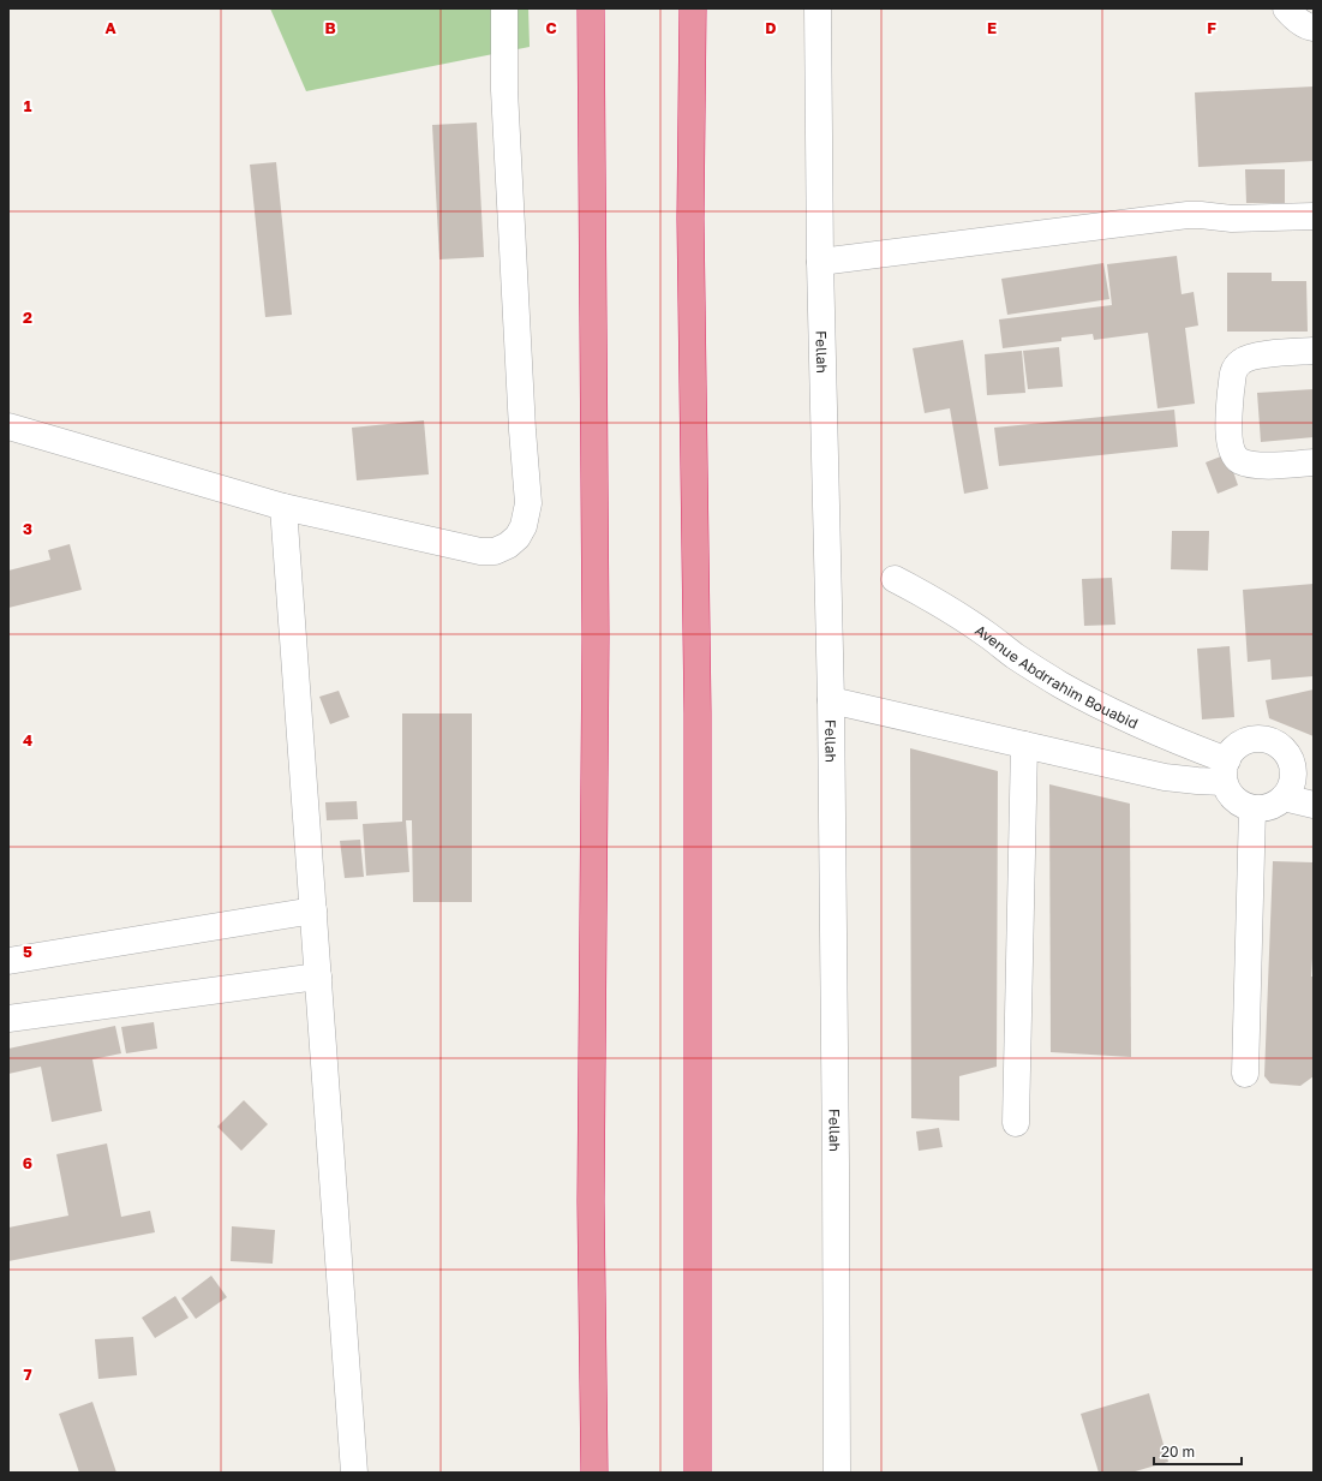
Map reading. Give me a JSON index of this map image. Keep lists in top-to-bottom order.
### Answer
{
  "streets": {
    "street": ["Fellah", "Avenue Abdrrahim Bouabid"]
  },
  "scale_bar": "20 m",
  "grid": {
    "columns": [
      "A",
      "B",
      "C",
      "D",
      "E",
      "F"
    ],
    "rows": [
      "1",
      "2",
      "3",
      "4",
      "5",
      "6",
      "7"
    ]
  }
}
